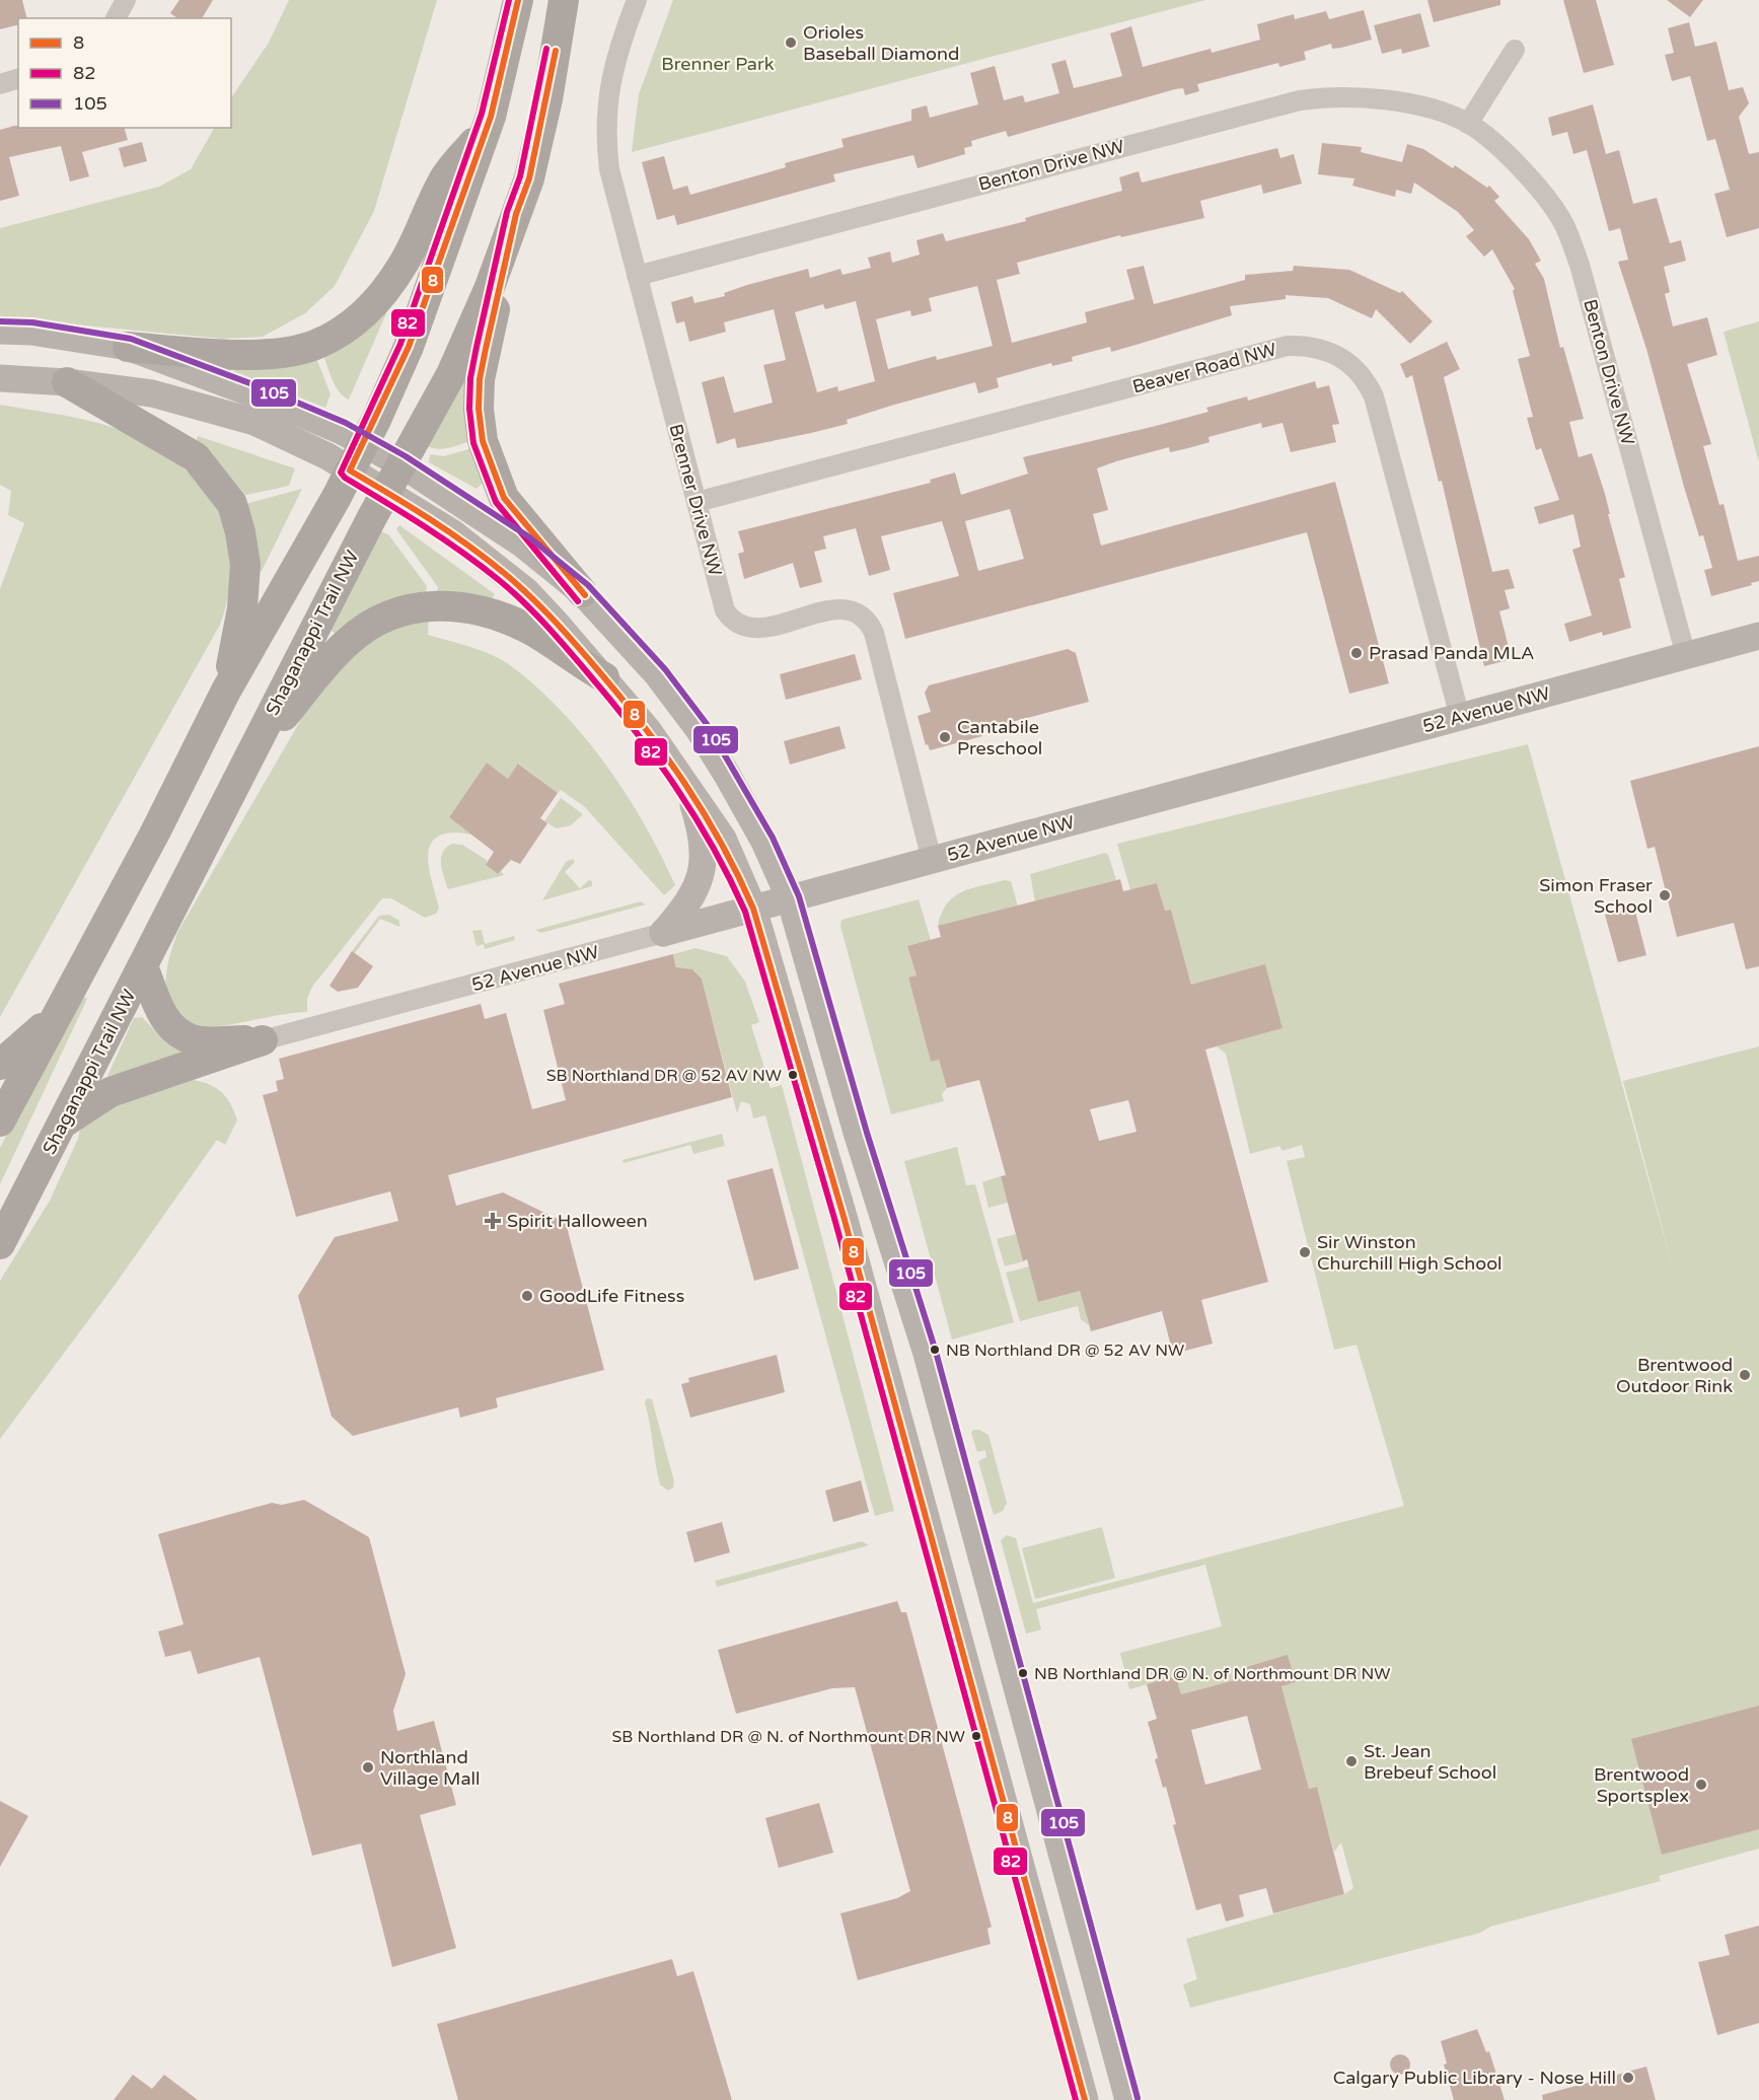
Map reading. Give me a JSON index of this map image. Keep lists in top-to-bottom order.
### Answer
{
  "streets": {
    "main road": ["Shaganappi Trail NW"],
    "street": [
      "Benton Drive NW",
      "Beaver Road NW",
      "Brenner Drive NW",
      "52 Avenue NW"
    ]
  },
  "crossings": [
    ["Benton Drive NW", "Brenner Drive NW"],
    ["Benton Drive NW", "52 Avenue NW"],
    ["Beaver Road NW", "Brenner Drive NW"],
    ["Beaver Road NW", "52 Avenue NW"],
    ["Brenner Drive NW", "52 Avenue NW"]
  ],
  "parks": ["Brenner Park"],
  "places": {
    "other": [
      "Orioles Baseball Diamond",
      "Prasad Panda MLA",
      "Cantabile Preschool",
      "Simon Fraser School",
      "SB Northland DR @ 52 AV NW",
      "Sir Winston Churchill High School",
      "GoodLife Fitness",
      "NB Northland DR @ 52 AV NW",
      "Brentwood Outdoor Rink",
      "NB Northland DR @ N. of Northmount DR NW",
      "SB Northland DR @ N. of Northmount DR NW",
      "St. Jean Brebeuf School",
      "Northland Village Mall",
      "Brentwood Sportsplex",
      "Calgary Public Library - Nose Hill"
    ],
    "health": ["Spirit Halloween"]
  },
  "lines": ["transit line 8", "transit line 82", "transit line 105"],
  "legend": ["8", "82", "105"]
}
